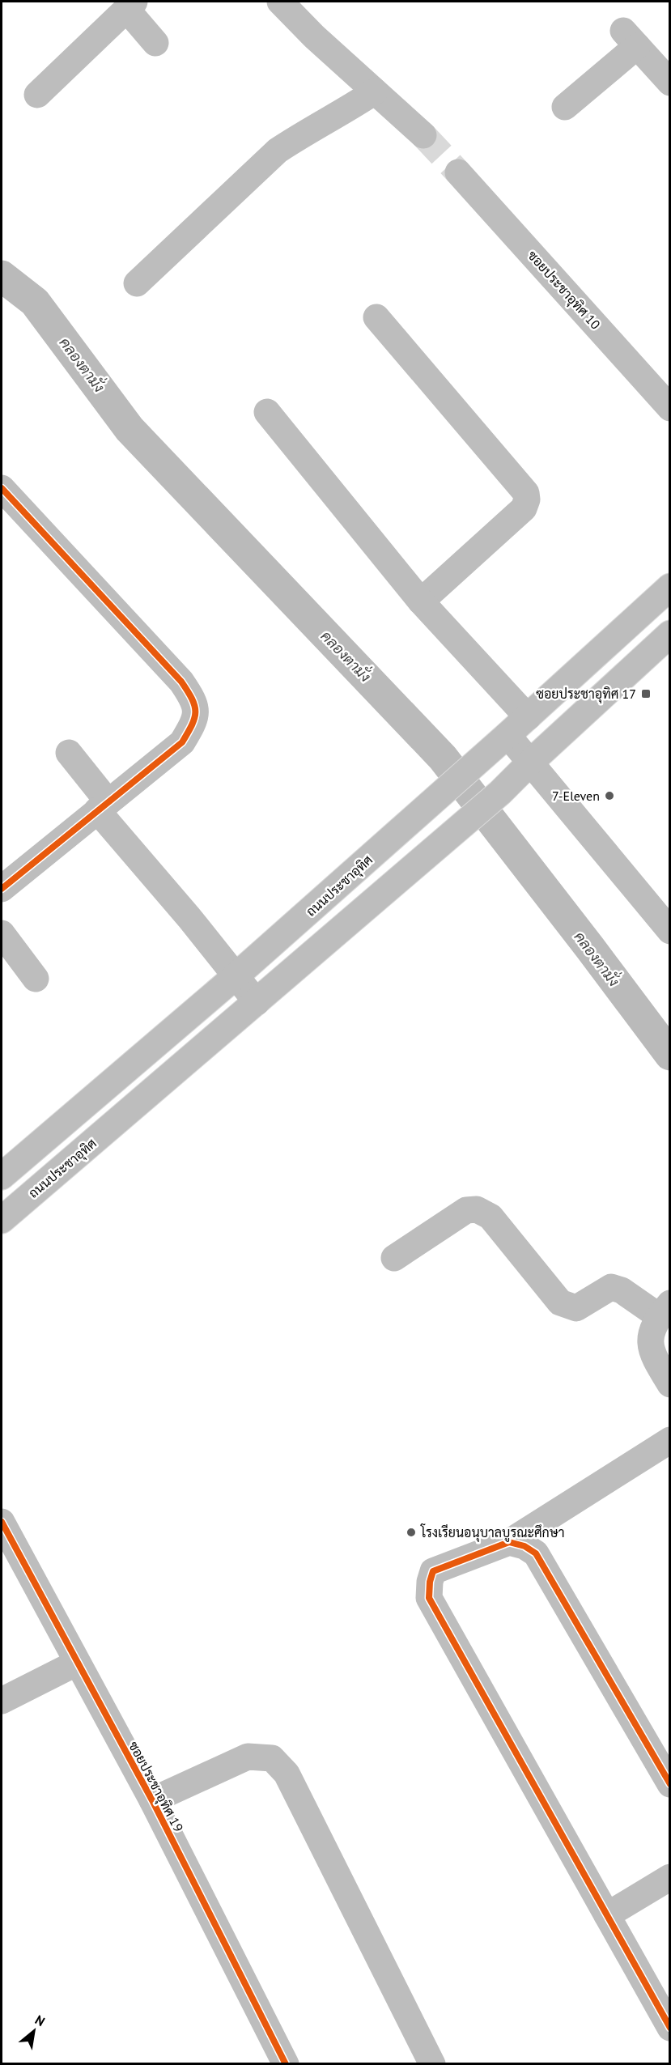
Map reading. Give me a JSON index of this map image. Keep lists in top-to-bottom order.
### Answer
{
  "streets": {
    "street": ["ซอยประชาอุทิศ 10", "ถนนประชาอุทิศ", "ซอยประชาอุทิศ 19"]
  },
  "water": ["คลองตามั่ง"],
  "places": {
    "transit": ["ซอยประชาอุทิศ 17"],
    "other": ["7-Eleven", "โรงเรียนอนุบาลบูรณะศึกษา"]
  },
  "north": "top right"
}
